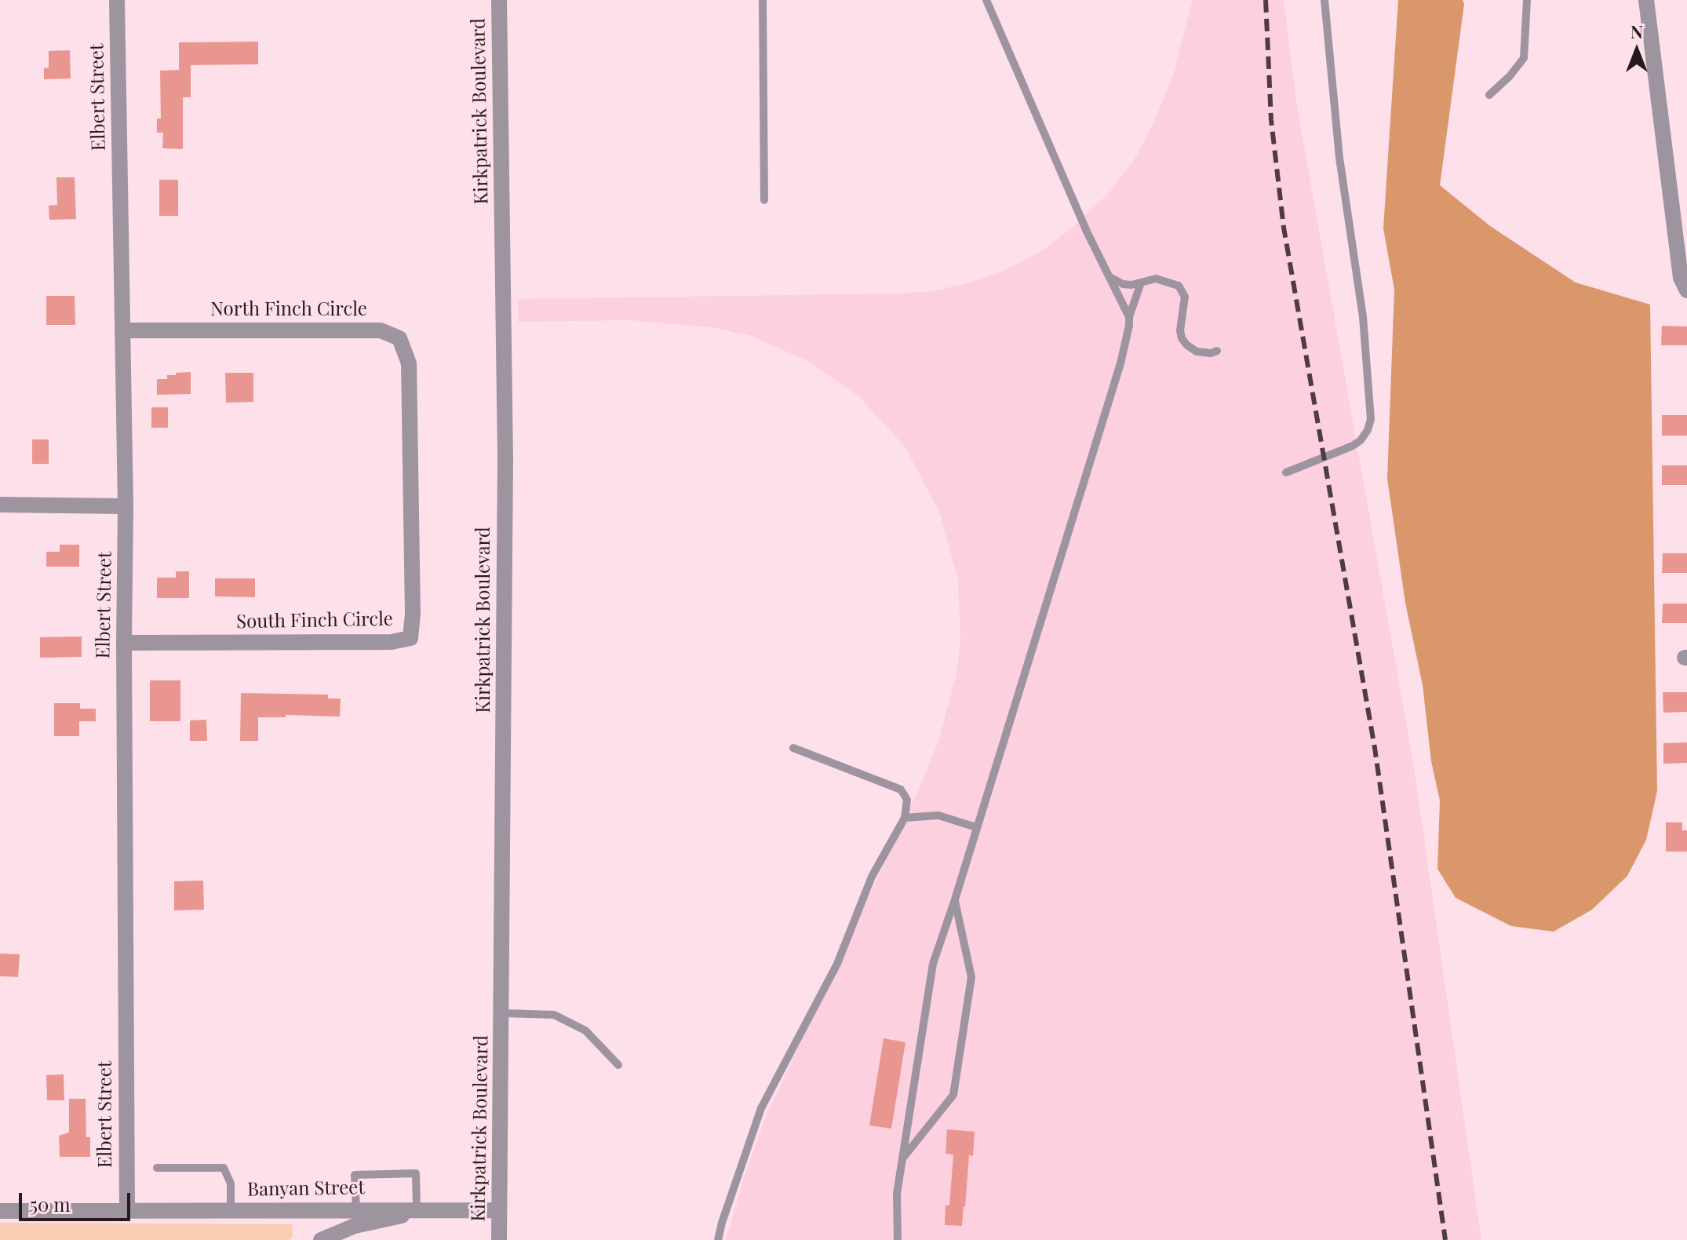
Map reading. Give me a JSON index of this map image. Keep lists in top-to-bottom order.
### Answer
{
  "streets": {
    "street": [
      "Elbert Street",
      "Kirkpatrick Boulevard",
      "North Finch Circle",
      "South Finch Circle",
      "Banyan Street"
    ]
  },
  "crossings": [
    ["Elbert Street", "North Finch Circle"],
    ["Elbert Street", "South Finch Circle"],
    ["Elbert Street", "Banyan Street"],
    ["Kirkpatrick Boulevard", "Banyan Street"],
    ["North Finch Circle", "South Finch Circle"]
  ],
  "scale_bar": "50 m",
  "north": "top"
}
